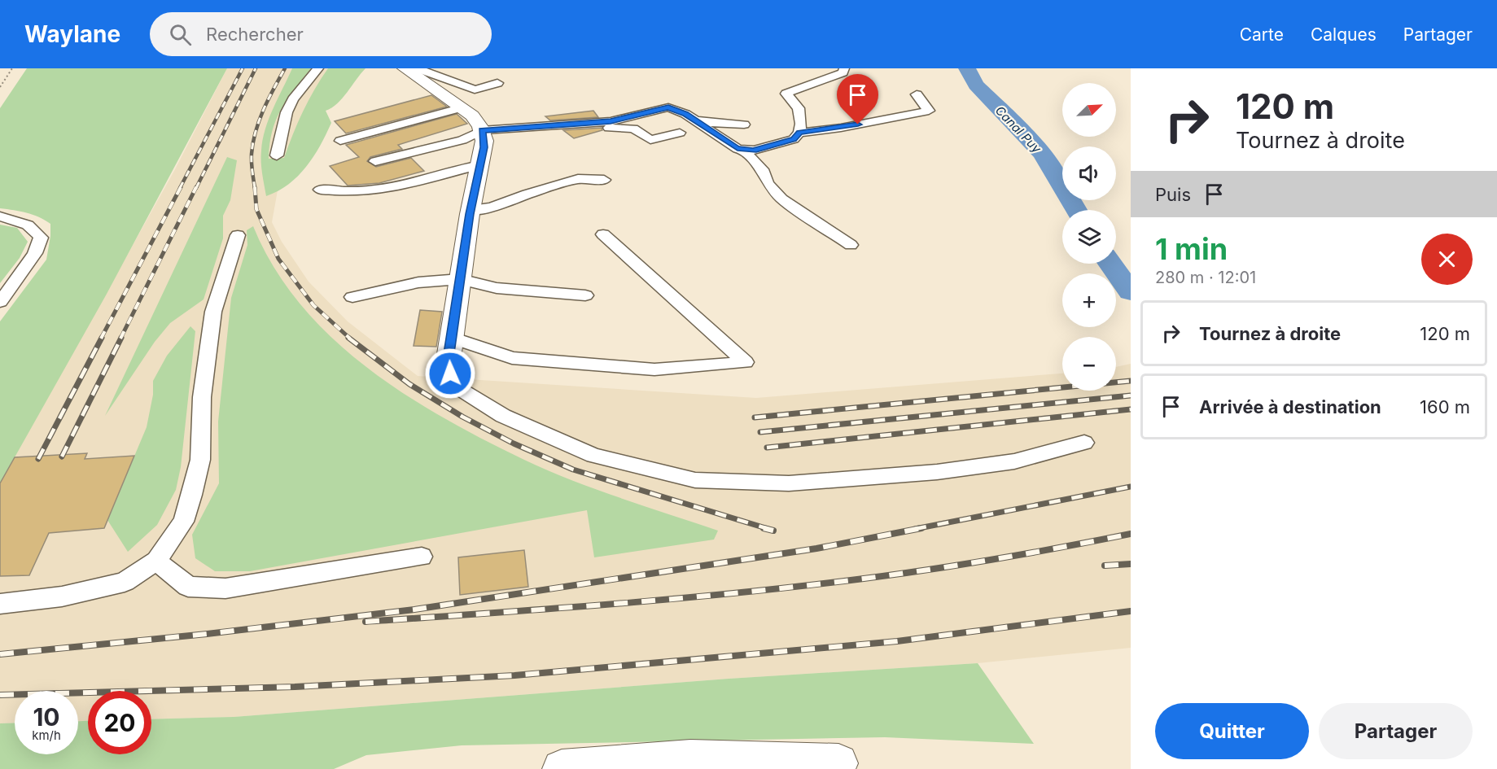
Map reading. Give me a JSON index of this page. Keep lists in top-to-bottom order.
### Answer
{
  "water": ["Canal Puy"],
  "north": "top right",
  "page": {
    "header": "Waylane",
    "search": "Rechercher",
    "nav": ["Carte", "Calques", "Partager"],
    "turn": ["120 m", "Tournez à droite"],
    "map_buttons": ["+", "−"],
    "then": "Puis",
    "heading": ["1 min", "280 m · 12:01"],
    "list": [
      {
        "name": "Tournez à droite",
        "value": "120 m"
      },
      {
        "name": "Arrivée à destination",
        "value": "160 m"
      }
    ],
    "speed": "10 km/h",
    "limit": "20",
    "buttons": ["Quitter", "Partager"]
  }
}
